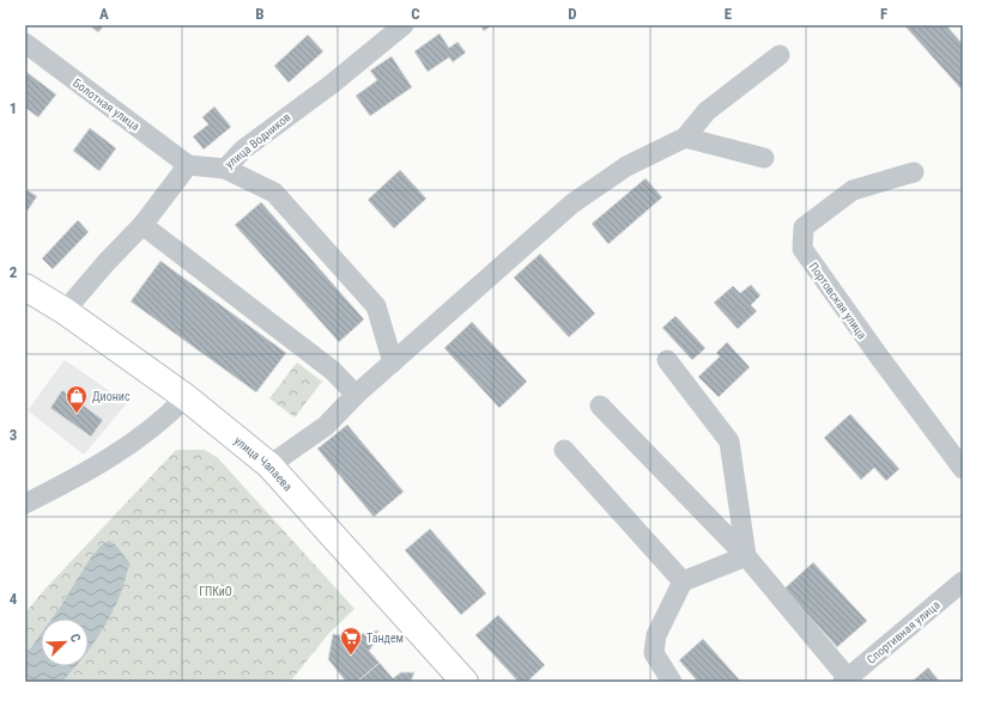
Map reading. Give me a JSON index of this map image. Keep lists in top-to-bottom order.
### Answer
{
  "streets": {
    "main road": ["улица Чапаева"],
    "street": [
      "Болотная улица",
      "улица Водников",
      "Портовская улица",
      "Спортивная улица"
    ]
  },
  "crossings": [
    ["Болотная улица", "улица Водников"]
  ],
  "parks": ["ГПКиО"],
  "places": {
    "shop": ["Дионис"],
    "supermarket": ["Тандем"]
  },
  "north": "top right",
  "grid": {
    "columns": [
      "A",
      "B",
      "C",
      "D",
      "E",
      "F"
    ],
    "rows": [
      "1",
      "2",
      "3",
      "4"
    ]
  }
}
